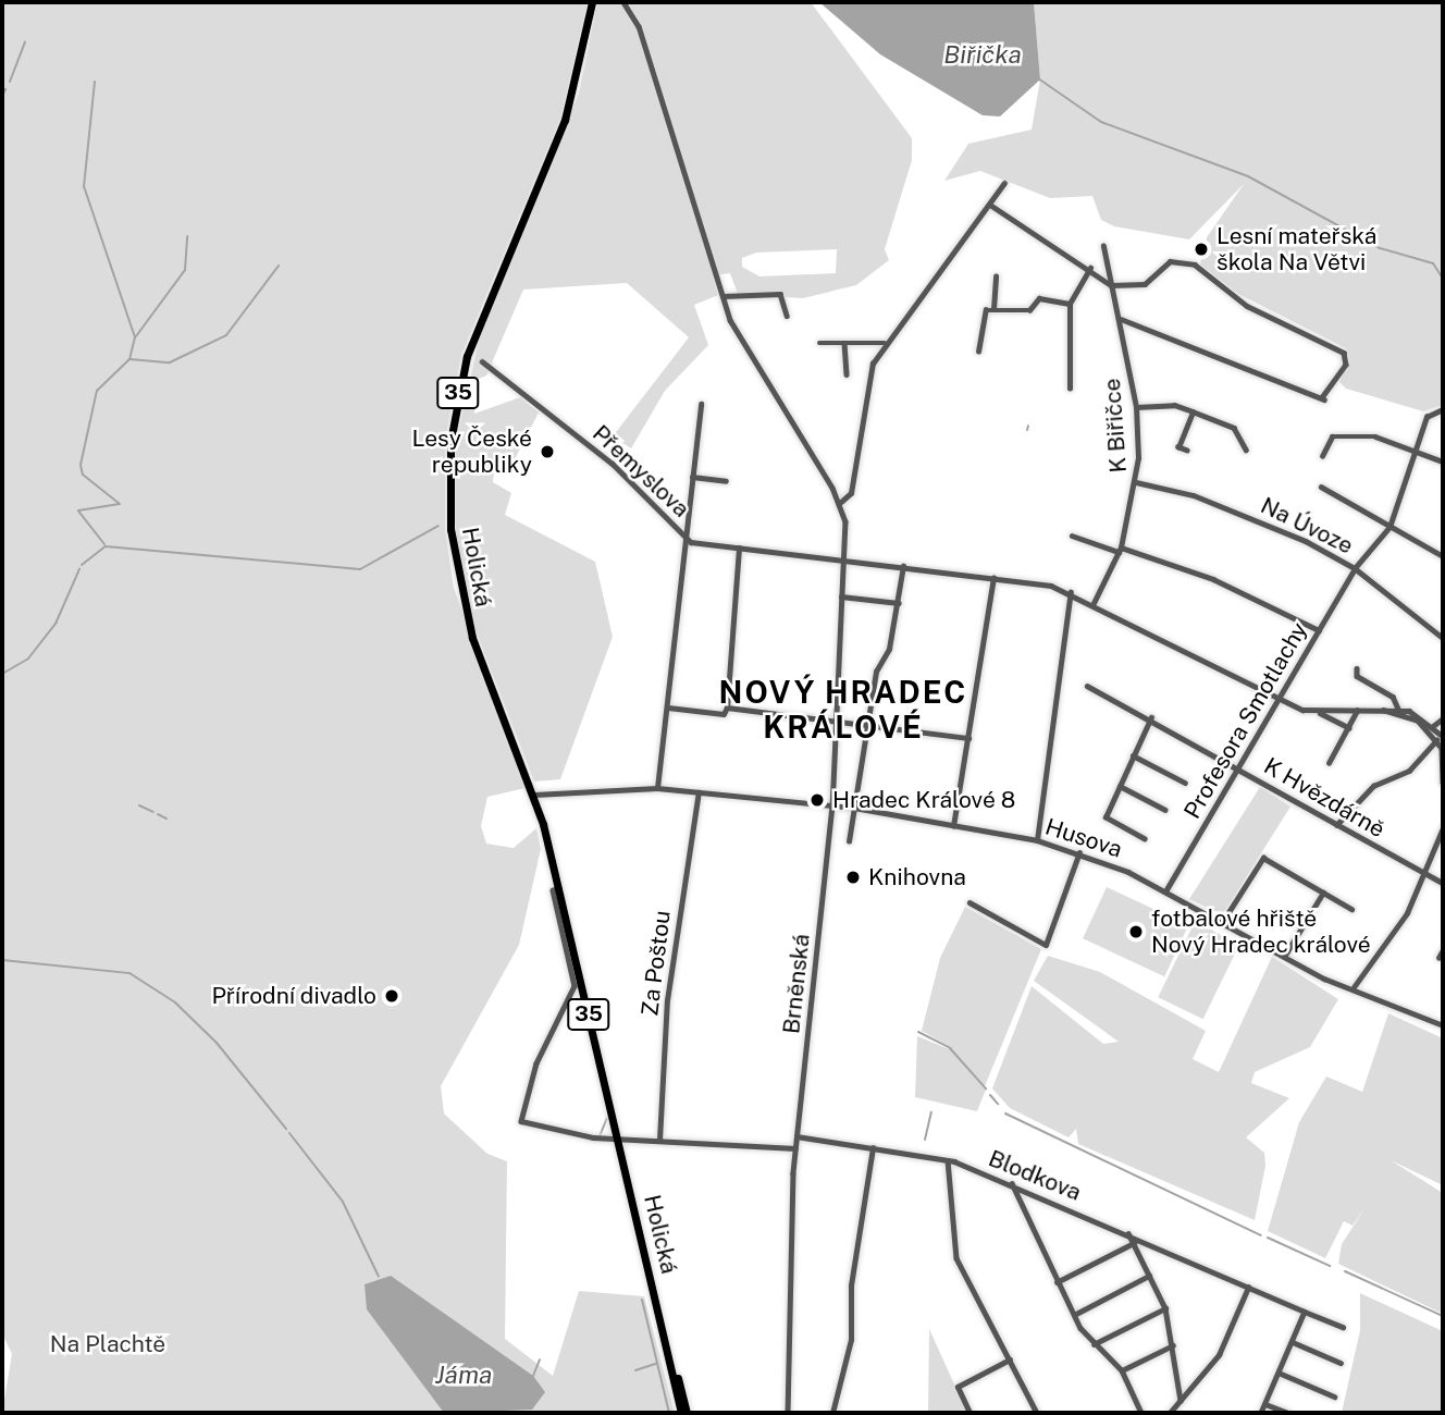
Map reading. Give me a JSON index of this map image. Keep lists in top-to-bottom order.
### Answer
{
  "streets": {
    "main road": ["35", "Holická"],
    "street": [
      "K Biřičce",
      "Přemyslova",
      "Na Úvoze",
      "Profesora Smotlachy",
      "K Hvězdárně",
      "Husova",
      "Za Poštou",
      "Brněnská",
      "Blodkova"
    ]
  },
  "crossings": [
    ["K Biřičce", "Přemyslova"],
    ["K Biřičce", "Na Úvoze"],
    ["Přemyslova", "Profesora Smotlachy"],
    ["Přemyslova", "Brněnská"],
    ["Na Úvoze", "Profesora Smotlachy"],
    ["Holická", "Husova"],
    ["Profesora Smotlachy", "K Hvězdárně"],
    ["Profesora Smotlachy", "Husova"],
    ["Husova", "Za Poštou"],
    ["Husova", "Brněnská"],
    ["Brněnská", "Blodkova"]
  ],
  "districts": ["NOVÝ HRADEC KRÁLOVÉ"],
  "water": ["Biřička", "Jáma"],
  "parks": ["Na Plachtě"],
  "places": [
    "Lesní mateřská škola Na Větvi",
    "Lesy České republiky",
    "Hradec Králové 8",
    "Knihovna",
    "fotbalové hřiště Nový Hradec králové",
    "Přírodní divadlo"
  ]
}
